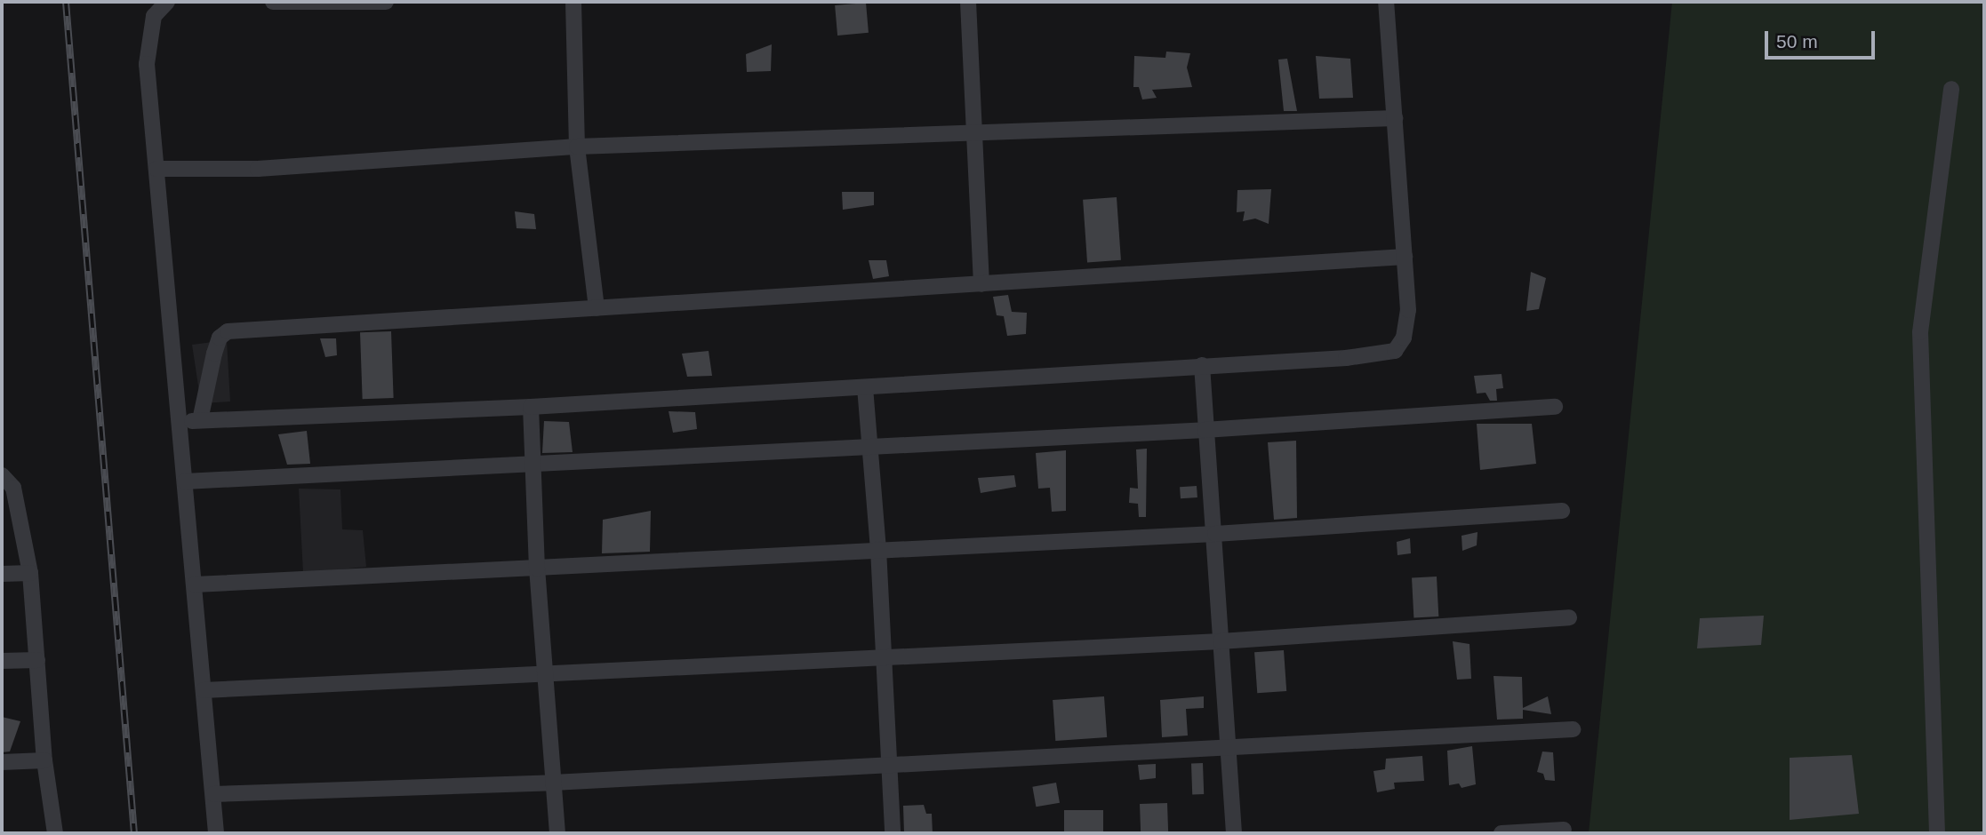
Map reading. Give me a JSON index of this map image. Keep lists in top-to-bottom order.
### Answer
{
  "scale_bar": "50 m"
}
